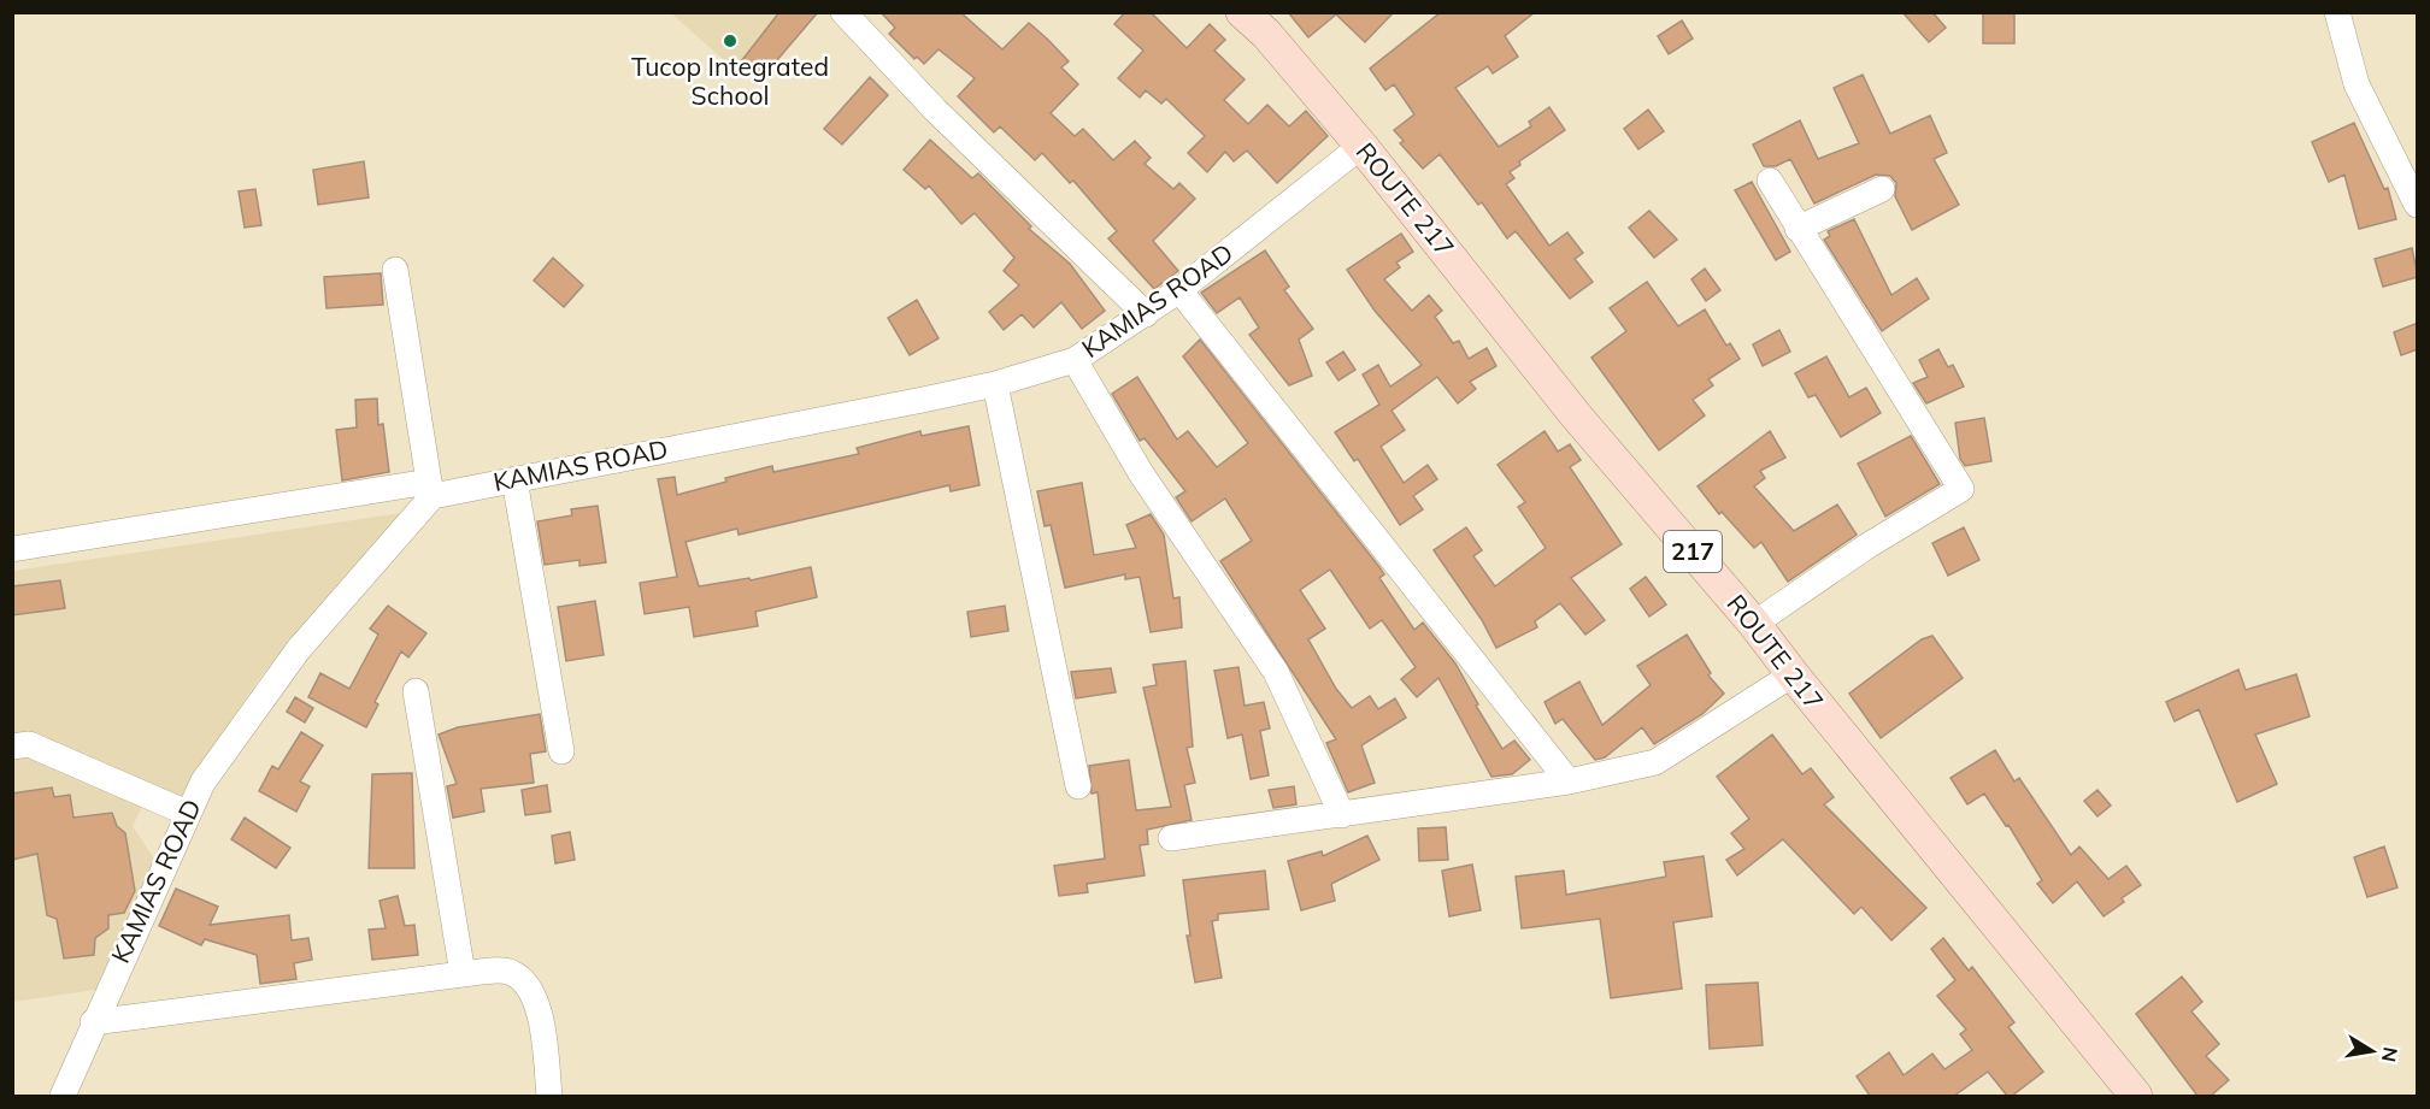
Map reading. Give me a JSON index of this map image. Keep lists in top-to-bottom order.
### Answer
{
  "streets": {
    "main road": ["ROUTE 217", "217"],
    "street": ["KAMIAS ROAD"]
  },
  "crossings": [
    ["ROUTE 217", "KAMIAS ROAD"]
  ],
  "places": ["Tucop Integrated School"],
  "north": "right"
}
